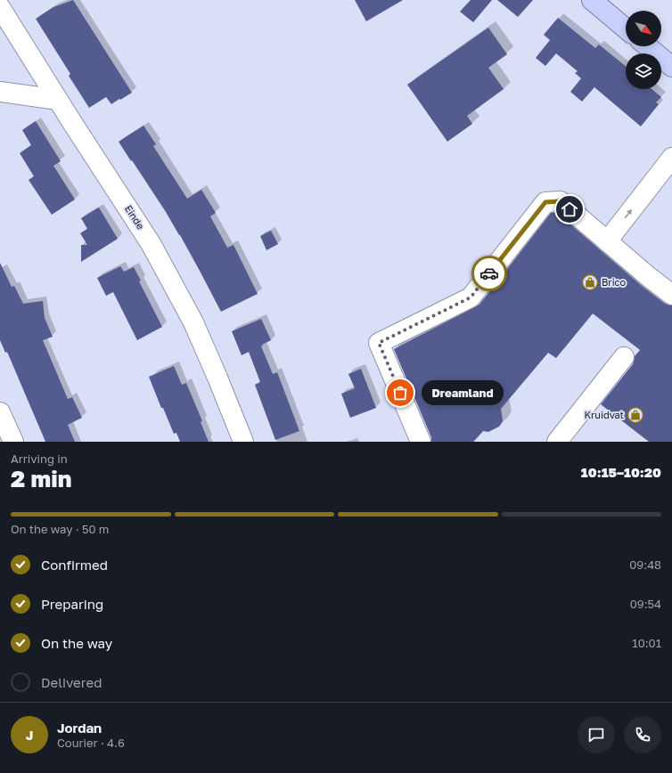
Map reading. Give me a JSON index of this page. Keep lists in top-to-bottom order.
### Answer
{
  "streets": {
    "street": ["Einde"]
  },
  "places": {
    "shop": ["Brico", "Kruidvat"],
    "other": ["Dreamland"]
  },
  "north": "bottom right",
  "page": {
    "bubble": "Dreamland",
    "heading": ["2 min", "Arriving in", "10:15–10:20"],
    "panel": ["Jordan", "Courier · 4.6"],
    "bar": "On the way · 50 m",
    "list": [
      ["Confirmed", "09:48"],
      ["Preparing", "09:54"],
      ["On the way", "10:01"],
      "Delivered"
    ],
    "round": "J"
  }
}
